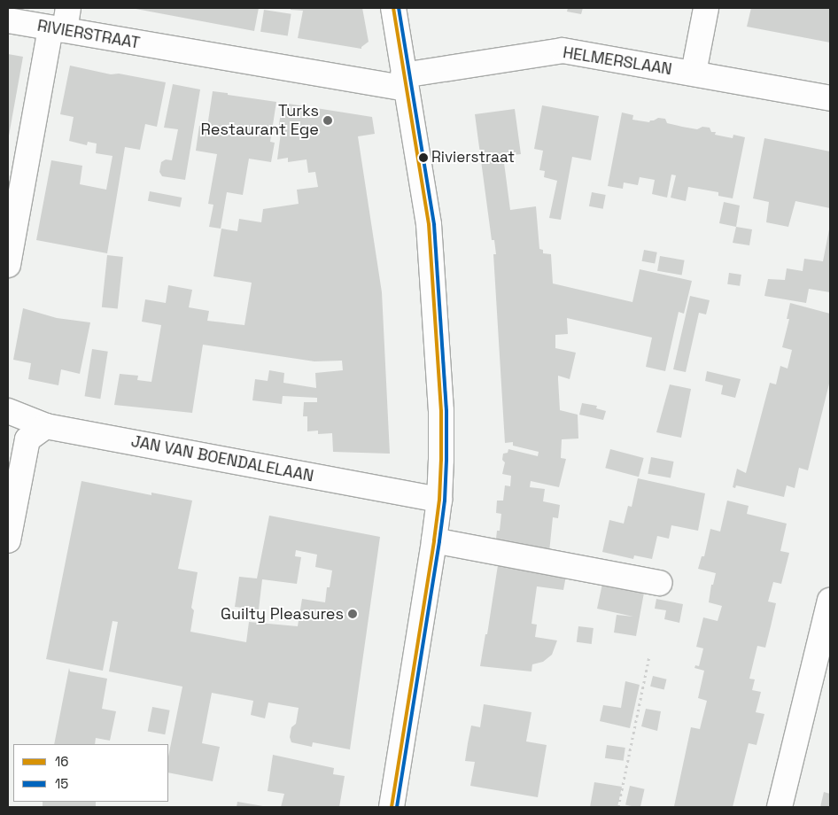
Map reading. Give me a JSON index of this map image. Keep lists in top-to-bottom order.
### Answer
{
  "streets": {
    "street": ["RIVIERSTRAAT", "HELMERSLAAN", "JAN VAN BOENDALELAAN"]
  },
  "crossings": [
    ["RIVIERSTRAAT", "HELMERSLAAN"]
  ],
  "places": ["Turks Restaurant Ege", "Rivierstraat", "Guilty Pleasures"],
  "lines": ["transit line 16", "transit line 15"],
  "legend": ["16", "15"]
}
